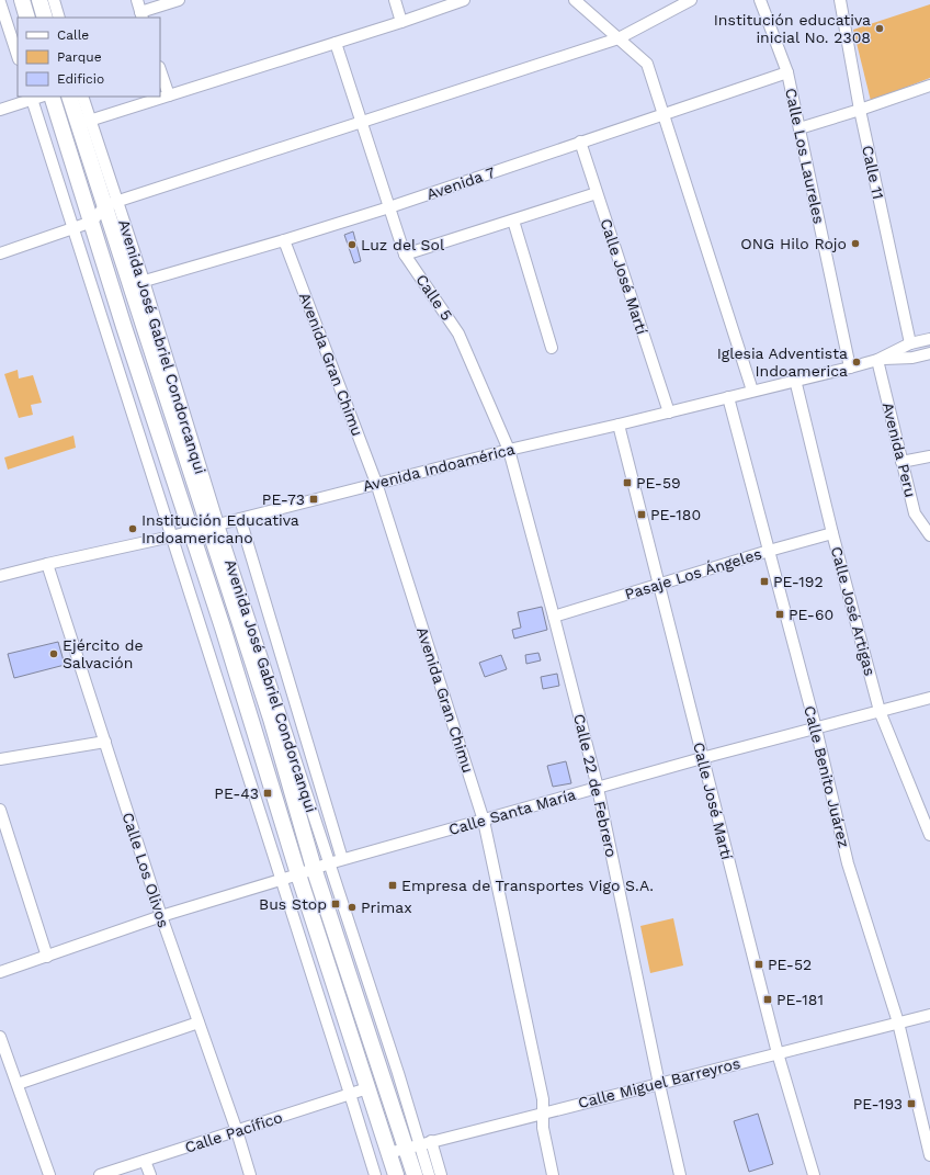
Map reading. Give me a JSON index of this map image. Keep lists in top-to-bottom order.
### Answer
{
  "streets": {
    "highway": ["Avenida José Gabriel Condorcanqui"],
    "street": [
      "Calle Los Laureles",
      "Calle 11",
      "Avenida 7",
      "Calle José Martí",
      "Calle 5",
      "Avenida Gran Chimu",
      "Avenida Peru",
      "Avenida Indoamérica",
      "Pasaje Los Ángeles",
      "Calle José Artigas",
      "Calle Benito Juárez",
      "Calle 22 de Febrero",
      "Calle Santa María",
      "Calle Los Olivos",
      "Calle Miguel Barreyros",
      "Calle Pacífico"
    ]
  },
  "crossings": [
    ["Calle Los Laureles", "Avenida 7"],
    ["Calle Los Laureles", "Avenida Indoamérica"],
    ["Calle 11", "Avenida Indoamérica"],
    ["Avenida 7", "Calle José Martí"],
    ["Avenida 7", "Calle 5"],
    ["Avenida 7", "Avenida José Gabriel Condorcanqui"],
    ["Avenida 7", "Avenida Gran Chimu"],
    ["Calle José Martí", "Avenida Indoamérica"],
    ["Calle José Martí", "Pasaje Los Ángeles"],
    ["Calle José Martí", "Calle Santa María"],
    ["Calle José Martí", "Calle Miguel Barreyros"],
    ["Calle 5", "Avenida Indoamérica"],
    ["Calle 5", "Calle 22 de Febrero"],
    ["Avenida José Gabriel Condorcanqui", "Avenida Indoamérica"],
    ["Avenida José Gabriel Condorcanqui", "Calle Santa María"],
    ["Avenida José Gabriel Condorcanqui", "Calle Miguel Barreyros"],
    ["Avenida José Gabriel Condorcanqui", "Calle Pacífico"],
    ["Avenida Gran Chimu", "Avenida Indoamérica"],
    ["Avenida Gran Chimu", "Calle Santa María"],
    ["Avenida Gran Chimu", "Calle Miguel Barreyros"],
    ["Avenida Peru", "Avenida Indoamérica"],
    ["Avenida Indoamérica", "Calle José Artigas"],
    ["Avenida Indoamérica", "Calle Benito Juárez"],
    ["Avenida Indoamérica", "Calle 22 de Febrero"],
    ["Avenida Indoamérica", "Calle Los Olivos"],
    ["Pasaje Los Ángeles", "Calle José Artigas"],
    ["Pasaje Los Ángeles", "Calle Benito Juárez"],
    ["Pasaje Los Ángeles", "Calle 22 de Febrero"],
    ["Calle José Artigas", "Calle Santa María"],
    ["Calle Benito Juárez", "Calle Santa María"],
    ["Calle Benito Juárez", "Calle Miguel Barreyros"],
    ["Calle 22 de Febrero", "Calle Santa María"],
    ["Calle 22 de Febrero", "Calle Miguel Barreyros"],
    ["Calle Santa María", "Calle Los Olivos"],
    ["Calle Los Olivos", "Calle Pacífico"]
  ],
  "places": {
    "other": [
      "Institución educativa inicial No. 2308",
      "ONG Hilo Rojo",
      "Luz del Sol",
      "Iglesia Adventista Indoamerica",
      "Institución Educativa Indoamericano",
      "Ejército de Salvación",
      "Primax"
    ],
    "transit": [
      "PE-59",
      "PE-73",
      "PE-180",
      "PE-192",
      "PE-60",
      "PE-43",
      "Empresa de Transportes Vigo S.A.",
      "Bus Stop",
      "PE-52",
      "PE-181",
      "PE-193"
    ]
  },
  "legend": ["Calle", "Parque", "Edificio"]
}
